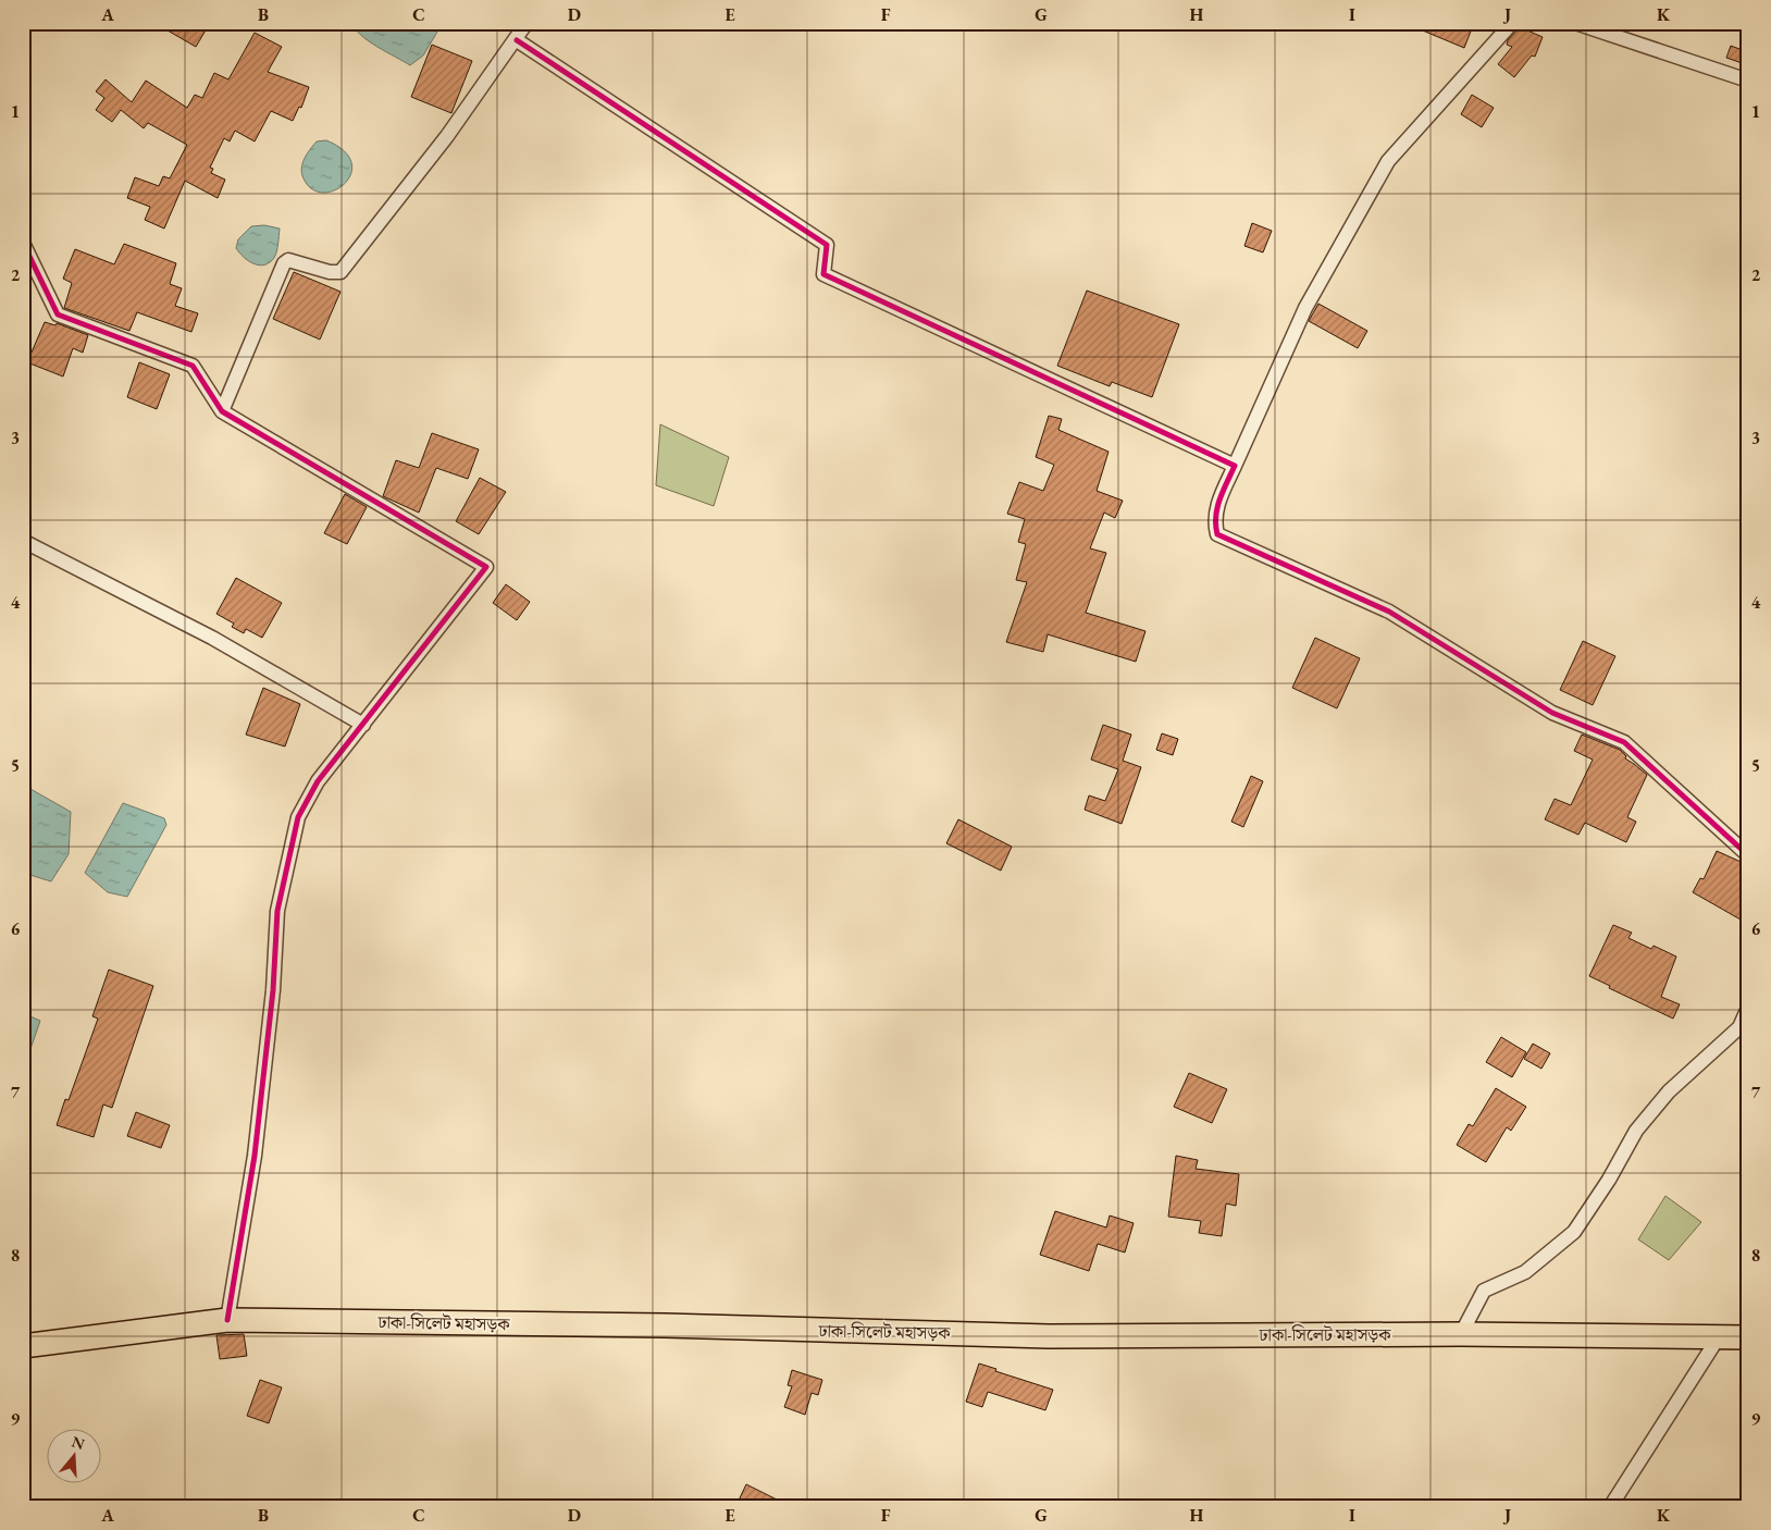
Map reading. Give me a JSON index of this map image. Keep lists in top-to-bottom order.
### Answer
{
  "streets": {
    "highway": ["ঢাকা-সিলেট মহাসড়ক"]
  },
  "north": "top",
  "grid": {
    "columns": [
      "A",
      "B",
      "C",
      "D",
      "E",
      "F",
      "G",
      "H",
      "I",
      "J",
      "K"
    ],
    "rows": [
      "1",
      "2",
      "3",
      "4",
      "5",
      "6",
      "7",
      "8",
      "9"
    ]
  }
}
